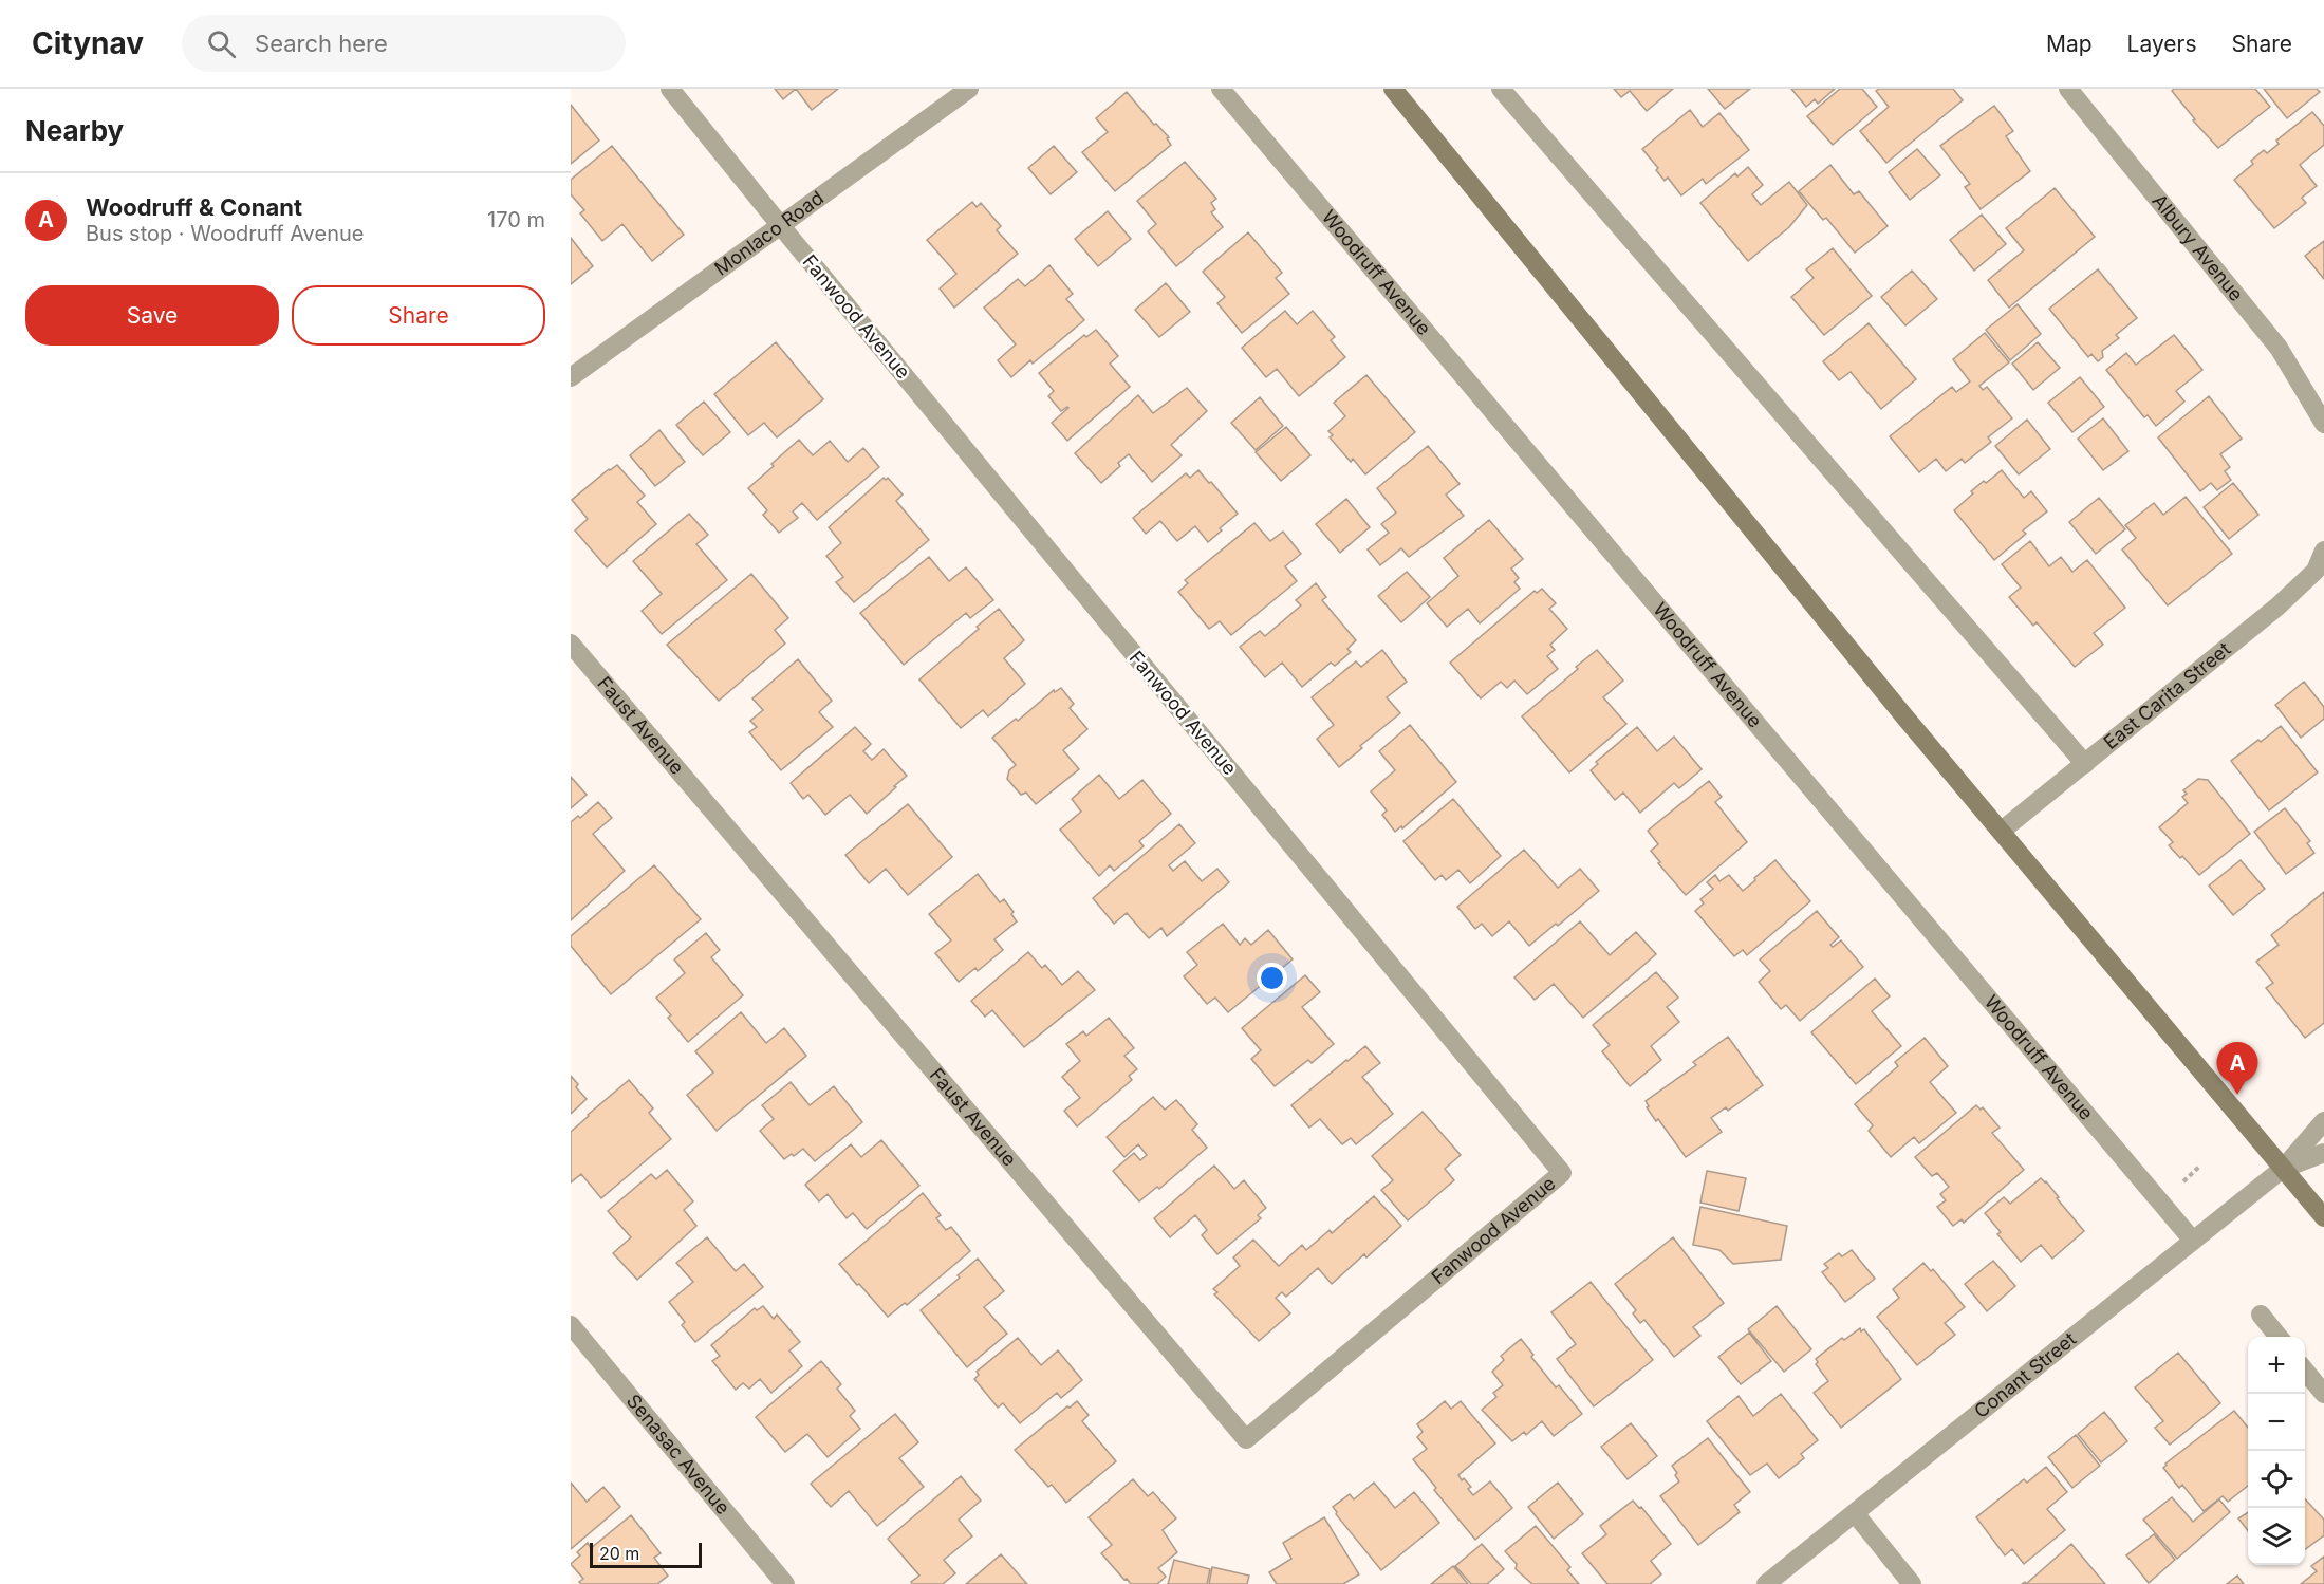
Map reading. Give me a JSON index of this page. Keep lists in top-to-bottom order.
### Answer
{
  "streets": {
    "street": [
      "Monlaco Road",
      "Albury Avenue",
      "Woodruff Avenue",
      "Fanwood Avenue",
      "East Carita Street",
      "Faust Avenue",
      "Conant Street",
      "Senasac Avenue"
    ]
  },
  "crossings": [
    ["Monlaco Road", "Fanwood Avenue"],
    ["Woodruff Avenue", "Conant Street"],
    ["Fanwood Avenue", "Faust Avenue"]
  ],
  "scale_bar": "20 m",
  "page": {
    "header": "Citynav",
    "search": "Search here",
    "nav": ["Map", "Layers", "Share"],
    "heading": "Nearby",
    "list": [
      {
        "mark": "A",
        "name": "Woodruff & Conant",
        "note": "Bus stop · Woodruff Avenue",
        "value": "170 m"
      }
    ],
    "buttons": ["Save", "Share"],
    "pins": "A",
    "map_buttons": ["+", "−"],
    "scale": "20 m"
  }
}
